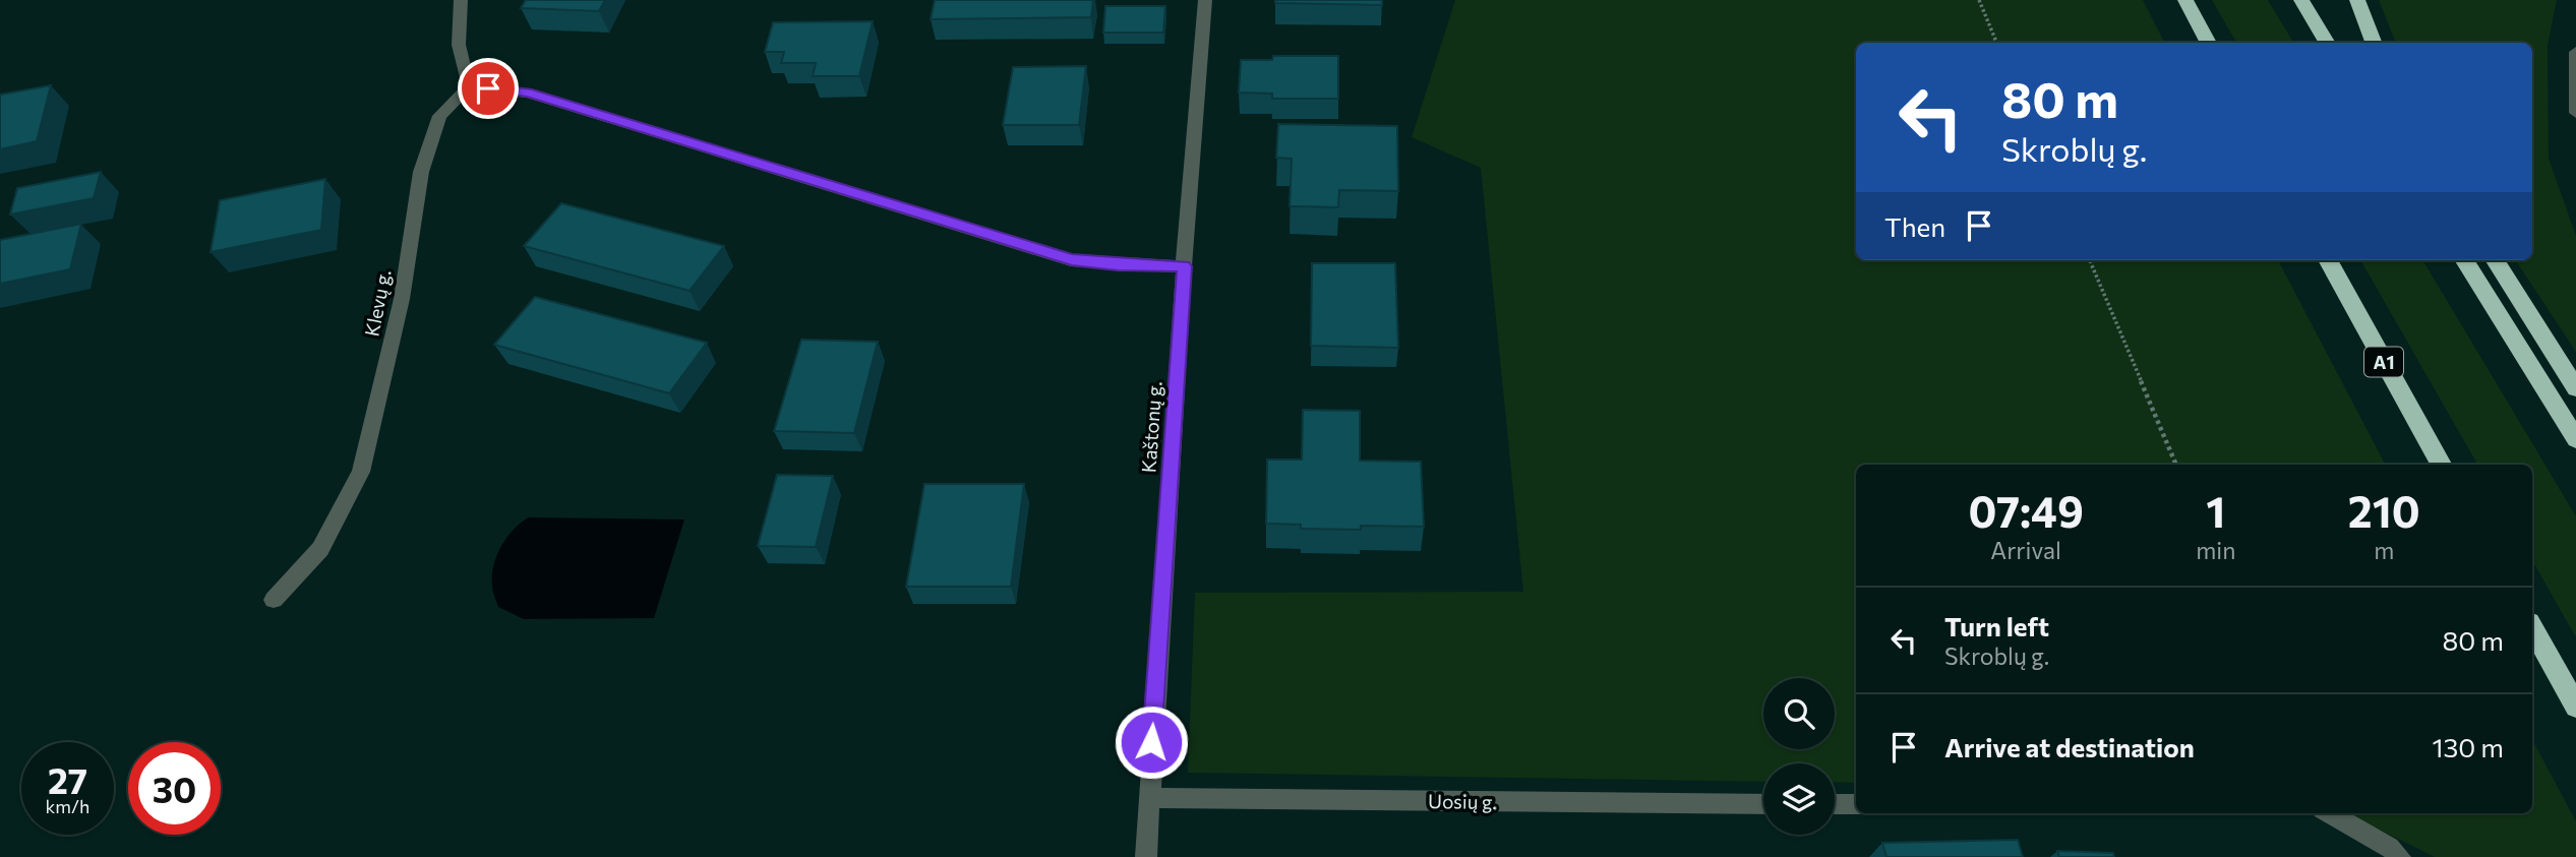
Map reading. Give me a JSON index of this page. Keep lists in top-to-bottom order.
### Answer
{
  "streets": {
    "highway": ["A1"],
    "street": ["Klevų g.", "Kaštonų g.", "Uosių g."]
  },
  "crossings": [
    ["Kaštonų g.", "Uosių g."]
  ],
  "page": {
    "turn": ["80 m", "Skroblų g."],
    "then": "Then",
    "eta": [
      "07:49",
      "Arrival",
      "1",
      "min",
      "210",
      "m"
    ],
    "list": [
      {
        "name": "Turn left",
        "note": "Skroblų g.",
        "value": "80 m"
      },
      {
        "name": "Arrive at destination",
        "value": "130 m"
      }
    ],
    "speed": "27 km/h",
    "limit": "30"
  }
}
